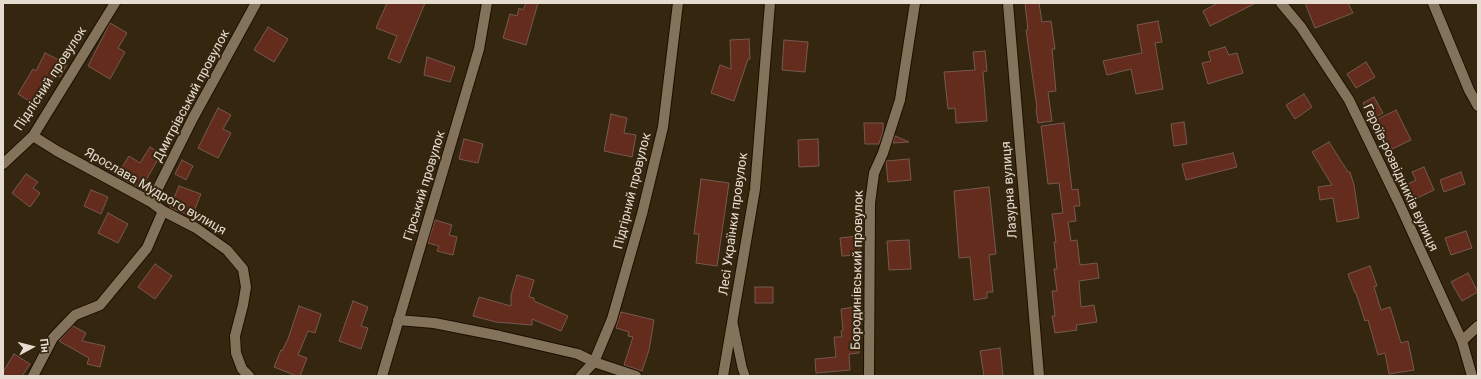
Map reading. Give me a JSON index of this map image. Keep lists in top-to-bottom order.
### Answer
{
  "streets": {
    "street": [
      "Підлісний провулок",
      "Дмитрівський провулок",
      "Героїв-розвідників вулиця",
      "Гірський провулок",
      "Лазурна вулиця",
      "Підгірний провулок",
      "Ярослава Мудрого вулиця",
      "Лесі Українки провулок",
      "Бородинівський провулок"
    ]
  },
  "crossings": [
    ["Підлісний провулок", "Ярослава Мудрого вулиця"],
    ["Дмитрівський провулок", "Ярослава Мудрого вулиця"]
  ],
  "north": "right"
}
